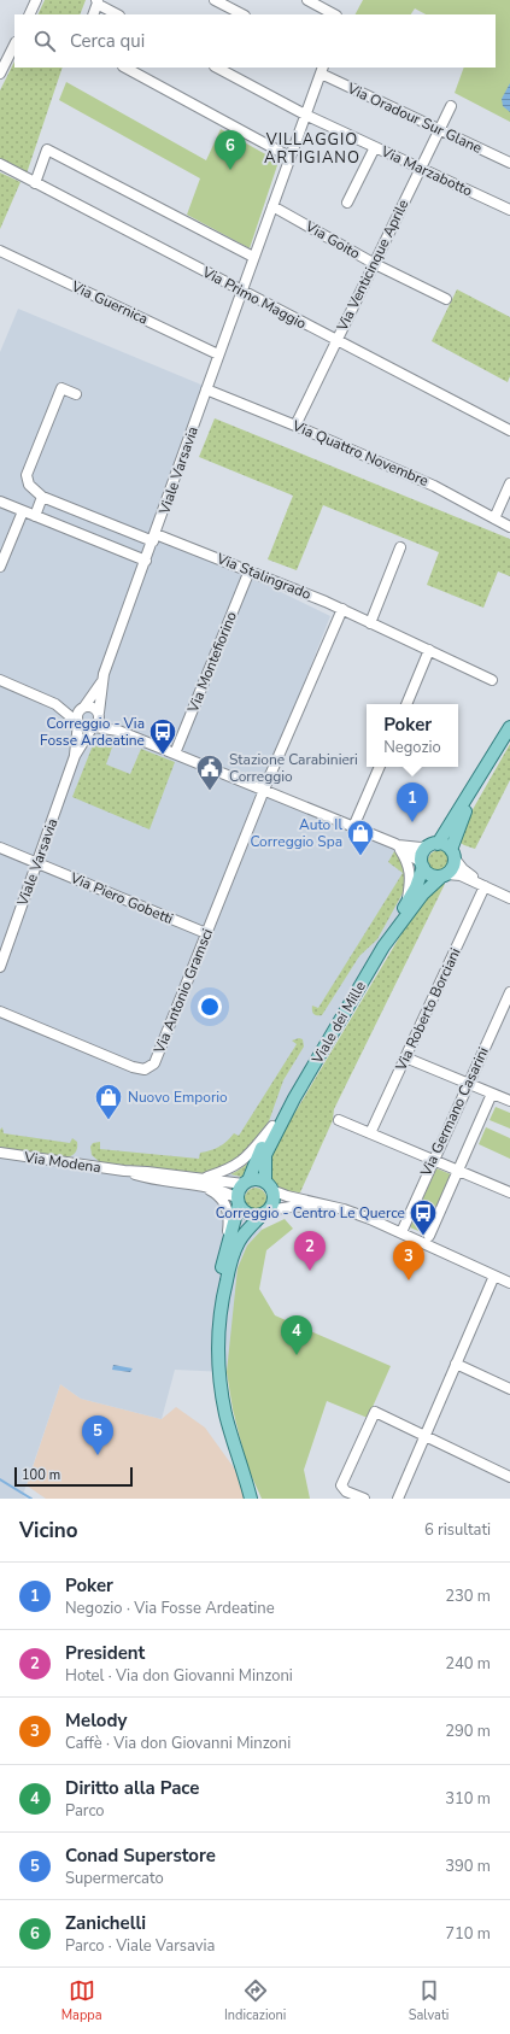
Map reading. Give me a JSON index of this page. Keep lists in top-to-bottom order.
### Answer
{
  "streets": {
    "main road": ["Viale dei Mille"],
    "street": [
      "Via Oradour Sur Glane",
      "Via Marzabotto",
      "Via Goito",
      "Via Venticinque Aprile",
      "Via Primo Maggio",
      "Via Guernica",
      "Via Quattro Novembre",
      "Viale Varsavia",
      "Via Stalingrado",
      "Via Montefiorino",
      "Via Piero Gobetti",
      "Via Antonio Gramsci",
      "Via Roberto Borciani",
      "Via Germano Casarini",
      "Via Modena"
    ]
  },
  "crossings": [
    ["Via Oradour Sur Glane", "Via Venticinque Aprile"],
    ["Via Oradour Sur Glane", "Viale Varsavia"],
    ["Via Marzabotto", "Via Venticinque Aprile"],
    ["Via Marzabotto", "Viale Varsavia"],
    ["Via Goito", "Via Venticinque Aprile"],
    ["Via Goito", "Viale Varsavia"],
    ["Via Venticinque Aprile", "Via Primo Maggio"],
    ["Via Venticinque Aprile", "Via Quattro Novembre"],
    ["Via Primo Maggio", "Viale Varsavia"],
    ["Via Guernica", "Viale Varsavia"],
    ["Via Quattro Novembre", "Viale Varsavia"],
    ["Viale Varsavia", "Via Stalingrado"],
    ["Viale Varsavia", "Via Piero Gobetti"],
    ["Via Stalingrado", "Via Montefiorino"],
    ["Via Stalingrado", "Via Antonio Gramsci"],
    ["Via Piero Gobetti", "Via Antonio Gramsci"],
    ["Viale dei Mille", "Via Modena"]
  ],
  "districts": ["VILLAGGIO ARTIGIANO"],
  "places": {
    "bus stop": ["Correggio - Via Fosse Ardeatine", "Correggio - Centro Le Querce"],
    "public building": ["Stazione Carabinieri Correggio"],
    "shop": ["Auto Il Correggio Spa", "Nuovo Emporio"]
  },
  "scale_bar": "100 m",
  "page": {
    "search": "Cerca qui",
    "pins": [
      "6",
      "1",
      "2",
      "3",
      "4",
      "5"
    ],
    "popup": ["Poker", "Negozio"],
    "scale": "100 m",
    "heading": ["Vicino", "6 risultati"],
    "list": [
      {
        "mark": "1",
        "name": "Poker",
        "note": "Negozio · Via Fosse Ardeatine",
        "value": "230 m"
      },
      {
        "mark": "2",
        "name": "President",
        "note": "Hotel · Via don Giovanni Minzoni",
        "value": "240 m"
      },
      {
        "mark": "3",
        "name": "Melody",
        "note": "Caffè · Via don Giovanni Minzoni",
        "value": "290 m"
      },
      {
        "mark": "4",
        "name": "Diritto alla Pace",
        "note": "Parco",
        "value": "310 m"
      },
      {
        "mark": "5",
        "name": "Conad Superstore",
        "note": "Supermercato",
        "value": "390 m"
      },
      {
        "mark": "6",
        "name": "Zanichelli",
        "note": "Parco · Viale Varsavia",
        "value": "710 m"
      }
    ],
    "nav": ["Mappa", "Indicazioni", "Salvati"]
  }
}
